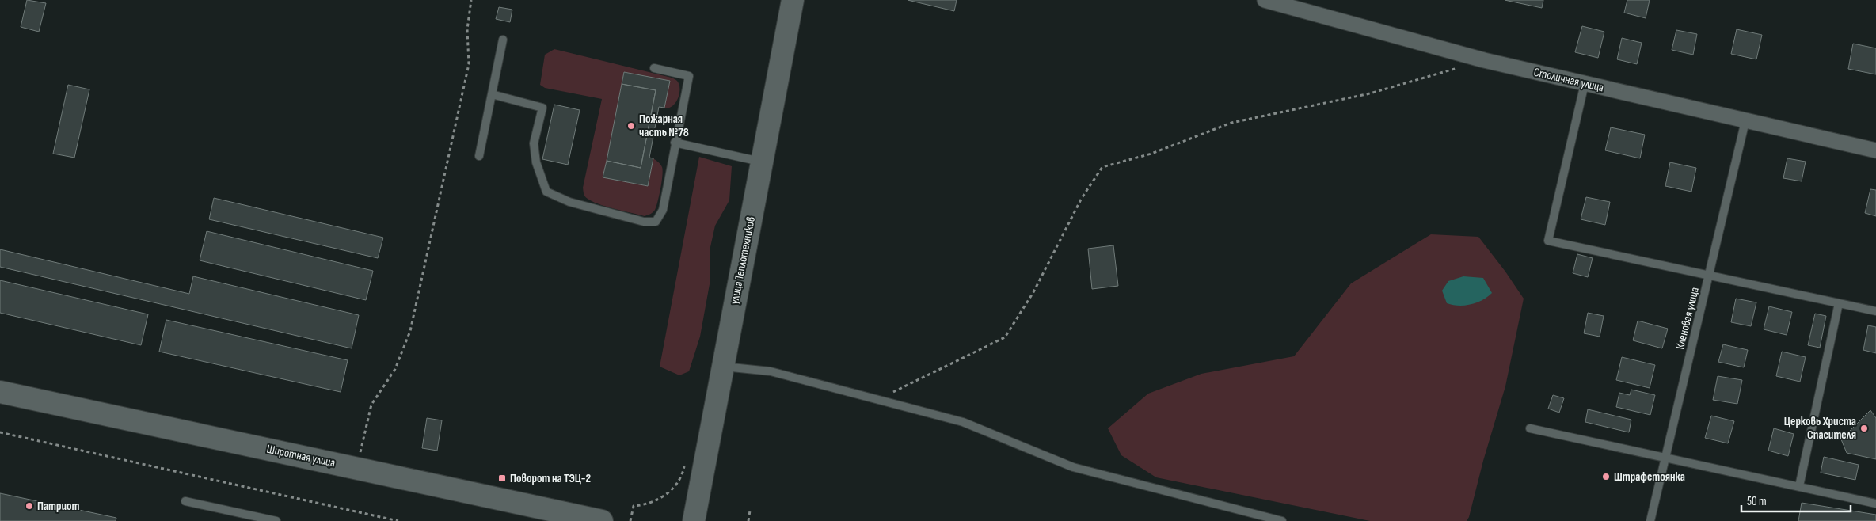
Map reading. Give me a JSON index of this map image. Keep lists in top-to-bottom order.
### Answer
{
  "streets": {
    "street": ["Столичная улица", "улица Теплотехников", "Широтная улица"],
    "lane": ["Кленовая улица"]
  },
  "crossings": [
    ["Столичная улица", "Кленовая улица"]
  ],
  "places": {
    "other": [
      "Пожарная часть №78",
      "Церковь Христа Спасителя",
      "Штрафстоянка",
      "Патриот"
    ],
    "transit": ["Поворот на ТЭЦ-2"]
  },
  "scale_bar": "50 m"
}
